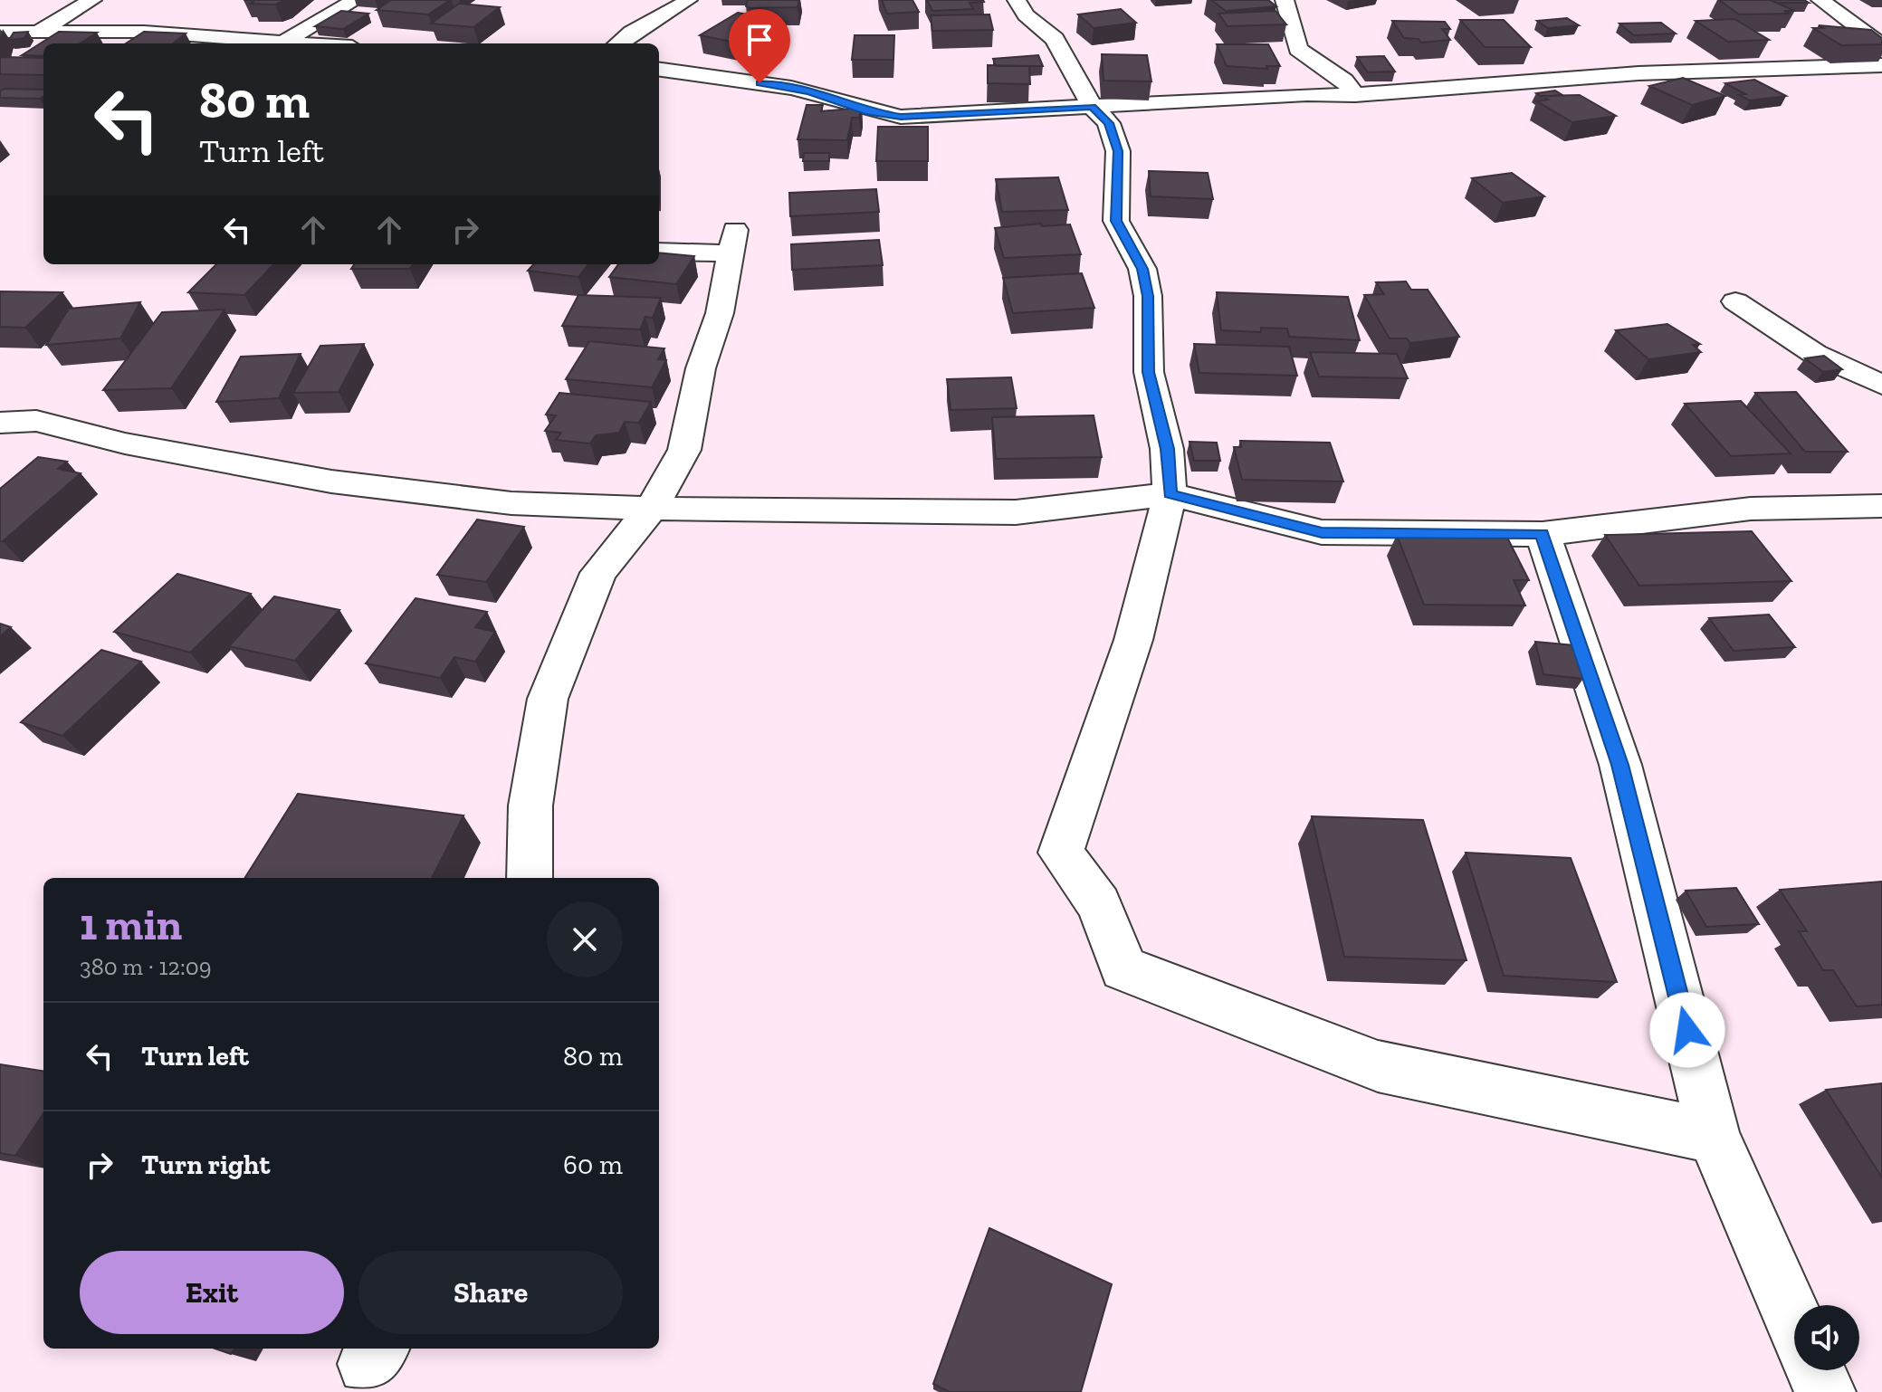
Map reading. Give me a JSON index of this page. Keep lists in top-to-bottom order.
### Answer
{
  "page": {
    "turn": ["80 m", "Turn left"],
    "heading": ["1 min", "380 m · 12:09"],
    "list": [
      {
        "name": "Turn left",
        "value": "80 m"
      },
      {
        "name": "Turn right",
        "value": "60 m"
      }
    ],
    "buttons": ["Exit", "Share"]
  }
}
